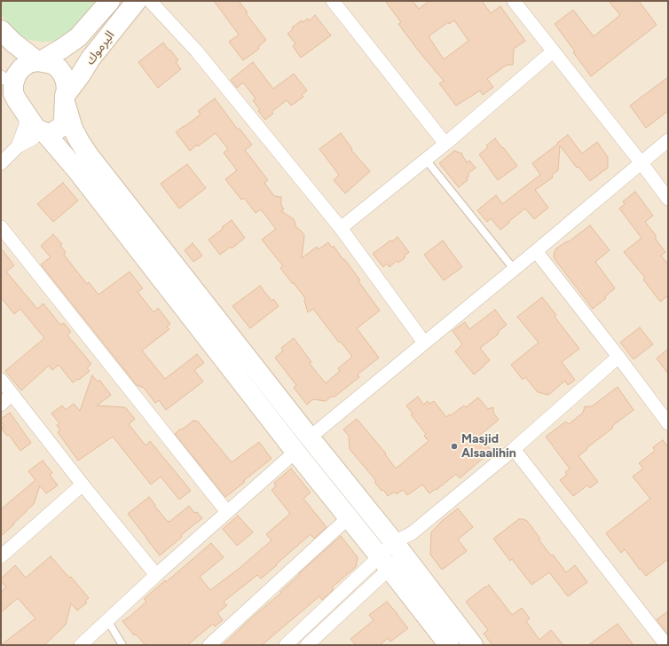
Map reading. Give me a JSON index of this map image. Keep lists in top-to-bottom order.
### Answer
{
  "streets": {
    "street": ["اليرموك"]
  },
  "places": ["Masjid Alsaalihin"]
}
